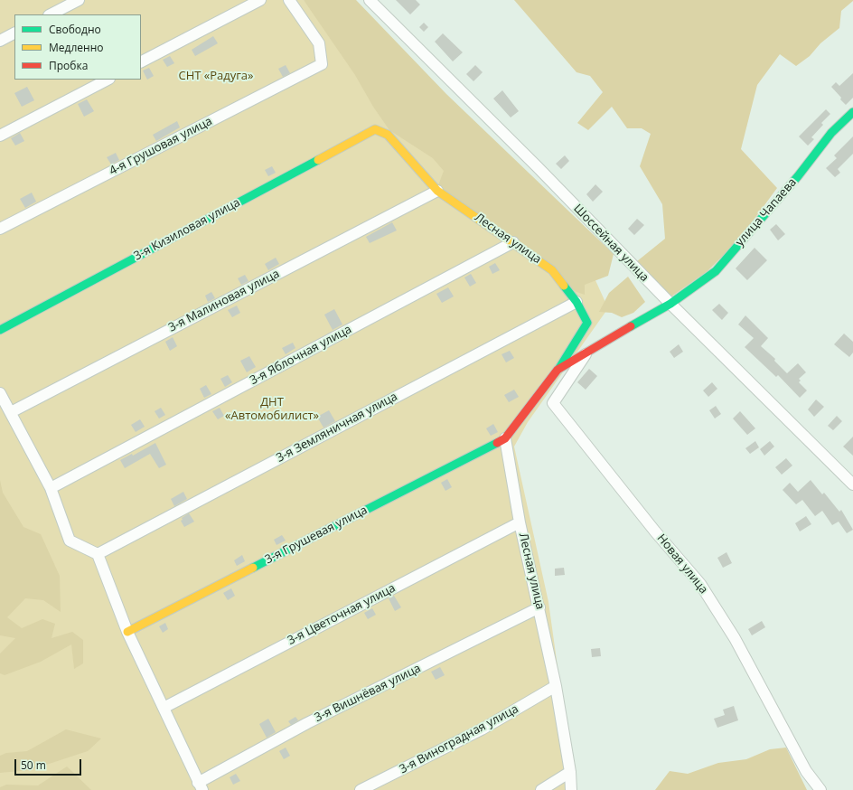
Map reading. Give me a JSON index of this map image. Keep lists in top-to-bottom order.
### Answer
{
  "streets": {
    "street": [
      "4-я Грушовая улица",
      "улица Чапаева",
      "3-я Кизиловая улица",
      "Лесная улица",
      "Шоссейная улица",
      "3-я Малиновая улица",
      "3-я Яблочная улица",
      "3-я Земляничная улица",
      "3-я Грушевая улица",
      "Новая улица",
      "3-я Цветочная улица",
      "3-я Вишнёвая улица",
      "3-я Виноградная улица"
    ]
  },
  "crossings": [
    ["улица Чапаева", "Лесная улица"],
    ["улица Чапаева", "Шоссейная улица"],
    ["3-я Кизиловая улица", "Лесная улица"],
    ["Лесная улица", "Шоссейная улица"],
    ["Лесная улица", "3-я Малиновая улица"],
    ["Лесная улица", "3-я Яблочная улица"],
    ["Лесная улица", "3-я Земляничная улица"],
    ["Лесная улица", "3-я Грушевая улица"],
    ["Лесная улица", "Новая улица"],
    ["Лесная улица", "3-я Цветочная улица"],
    ["Лесная улица", "3-я Вишнёвая улица"],
    ["Лесная улица", "3-я Виноградная улица"]
  ],
  "parks": ["СНТ «Радуга»", "ДНТ «Автомобилист»"],
  "legend": ["Свободно", "Медленно", "Пробка"],
  "scale_bar": "50 m"
}
